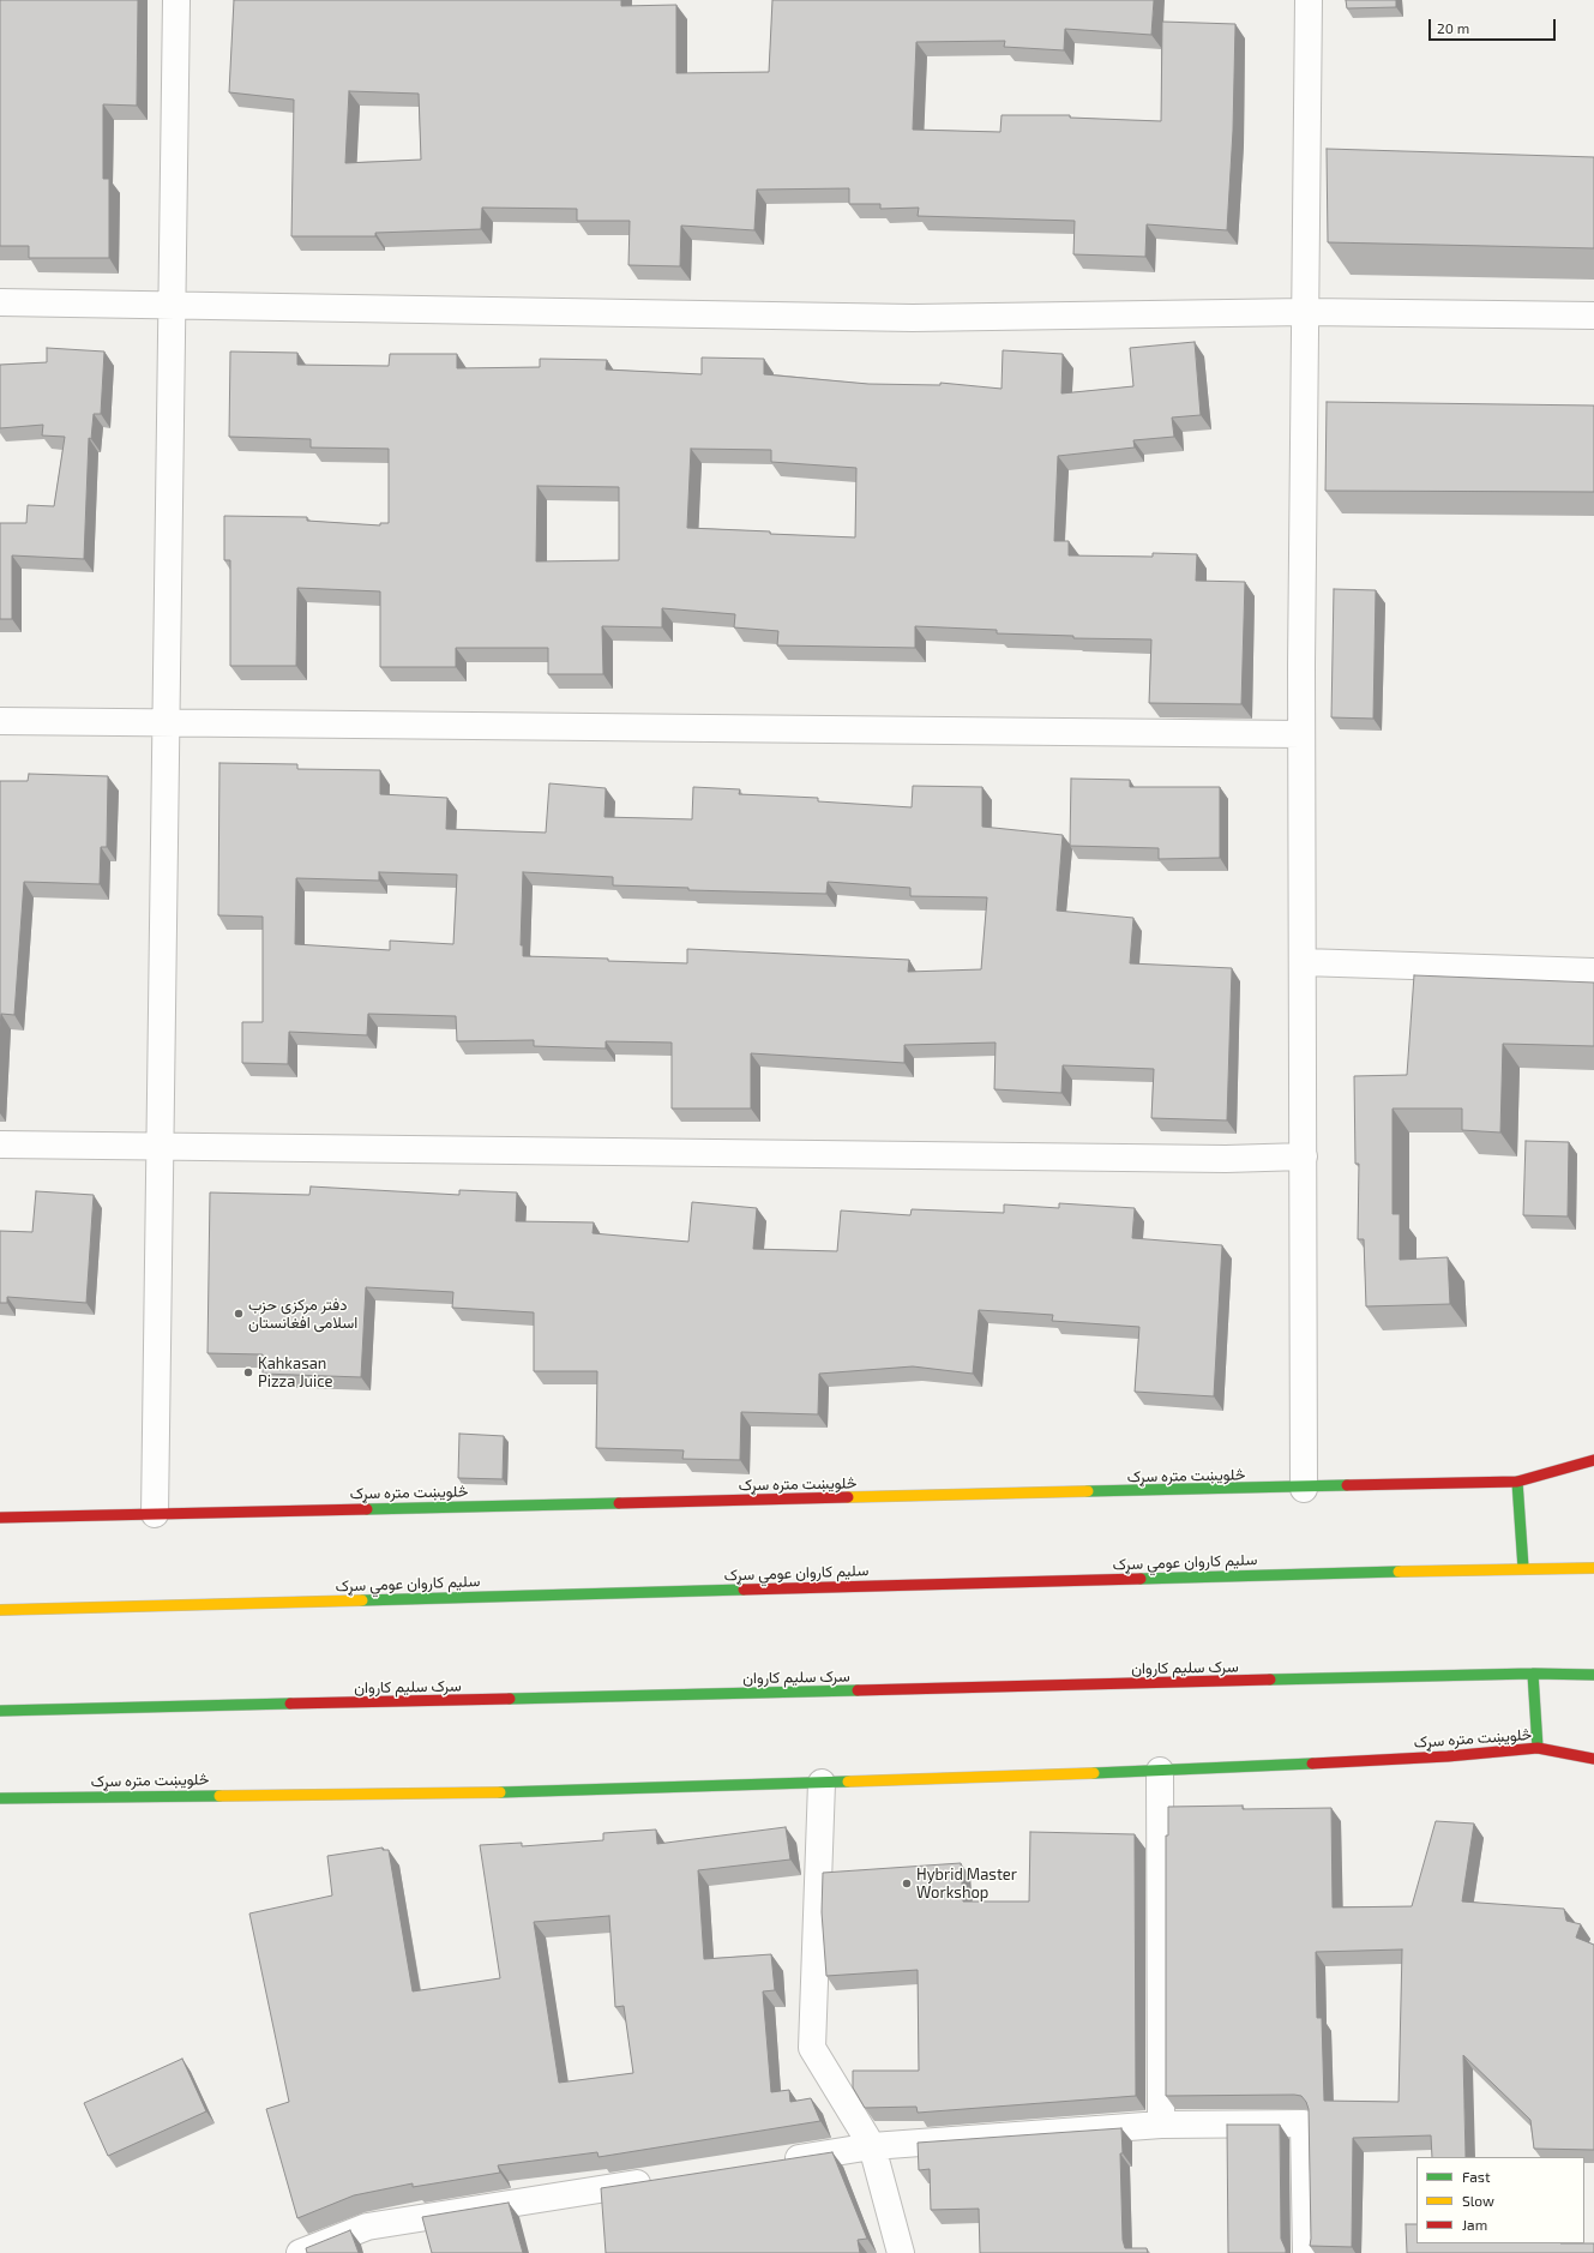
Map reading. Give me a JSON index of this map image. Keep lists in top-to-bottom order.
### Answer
{
  "streets": {
    "main road": ["څلویښت متره سړک", "سلیم کاروان عومي سړک", "سرک سلیم کاروان"]
  },
  "places": ["دفتر مرکزی حزب اسلامی افغانستان", "Kahkasan Pizza Juice", "Hybrid Master Workshop"],
  "legend": ["Fast", "Slow", "Jam"],
  "scale_bar": "20 m"
}
